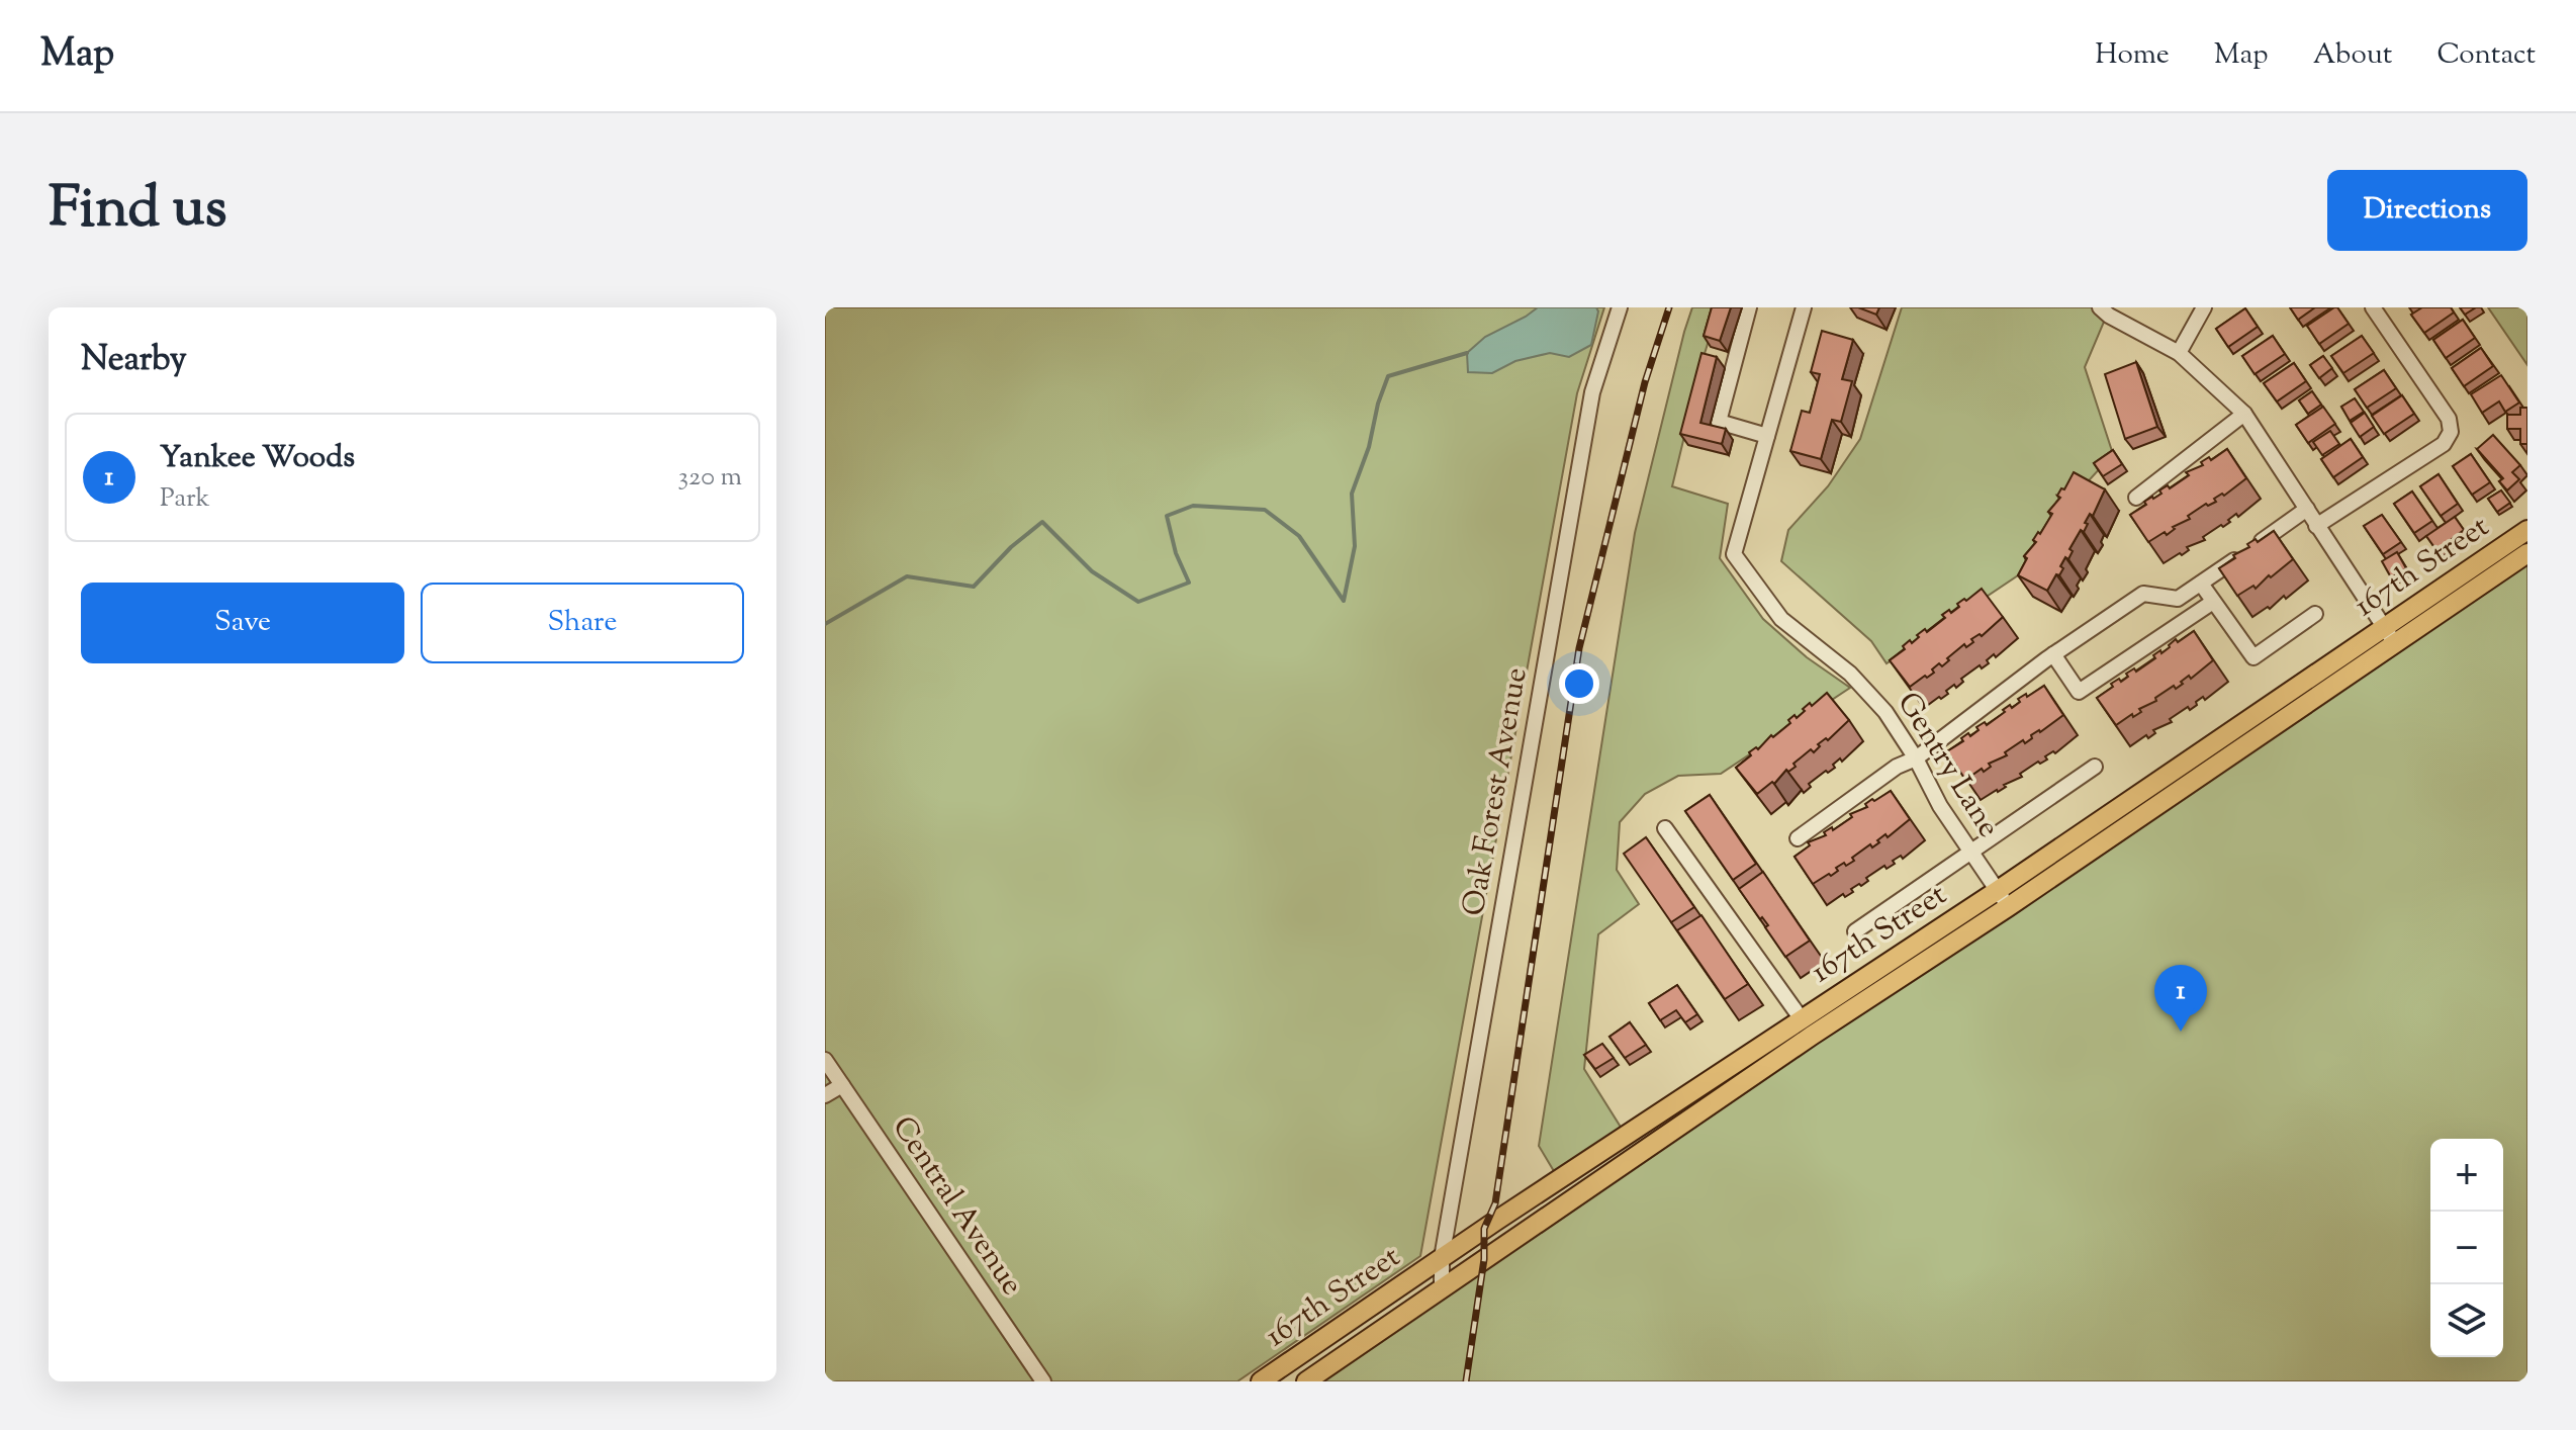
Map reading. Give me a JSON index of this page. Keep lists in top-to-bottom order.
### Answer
{
  "streets": {
    "main road": ["167th Street"],
    "street": ["Gentry Lane", "Oak Forest Avenue", "Central Avenue"]
  },
  "crossings": [
    ["167th Street", "Gentry Lane"],
    ["167th Street", "Oak Forest Avenue"]
  ],
  "page": {
    "header": "Map",
    "nav": [
      "Home",
      "Map",
      "About",
      "Contact"
    ],
    "title": "Find us",
    "buttons": [
      "Directions",
      ["Save", "Share"]
    ],
    "heading": "Nearby",
    "list": [
      {
        "mark": "1",
        "name": "Yankee Woods",
        "note": "Park",
        "value": "320 m"
      }
    ],
    "pins": "1",
    "map_buttons": ["+", "−"]
  }
}
